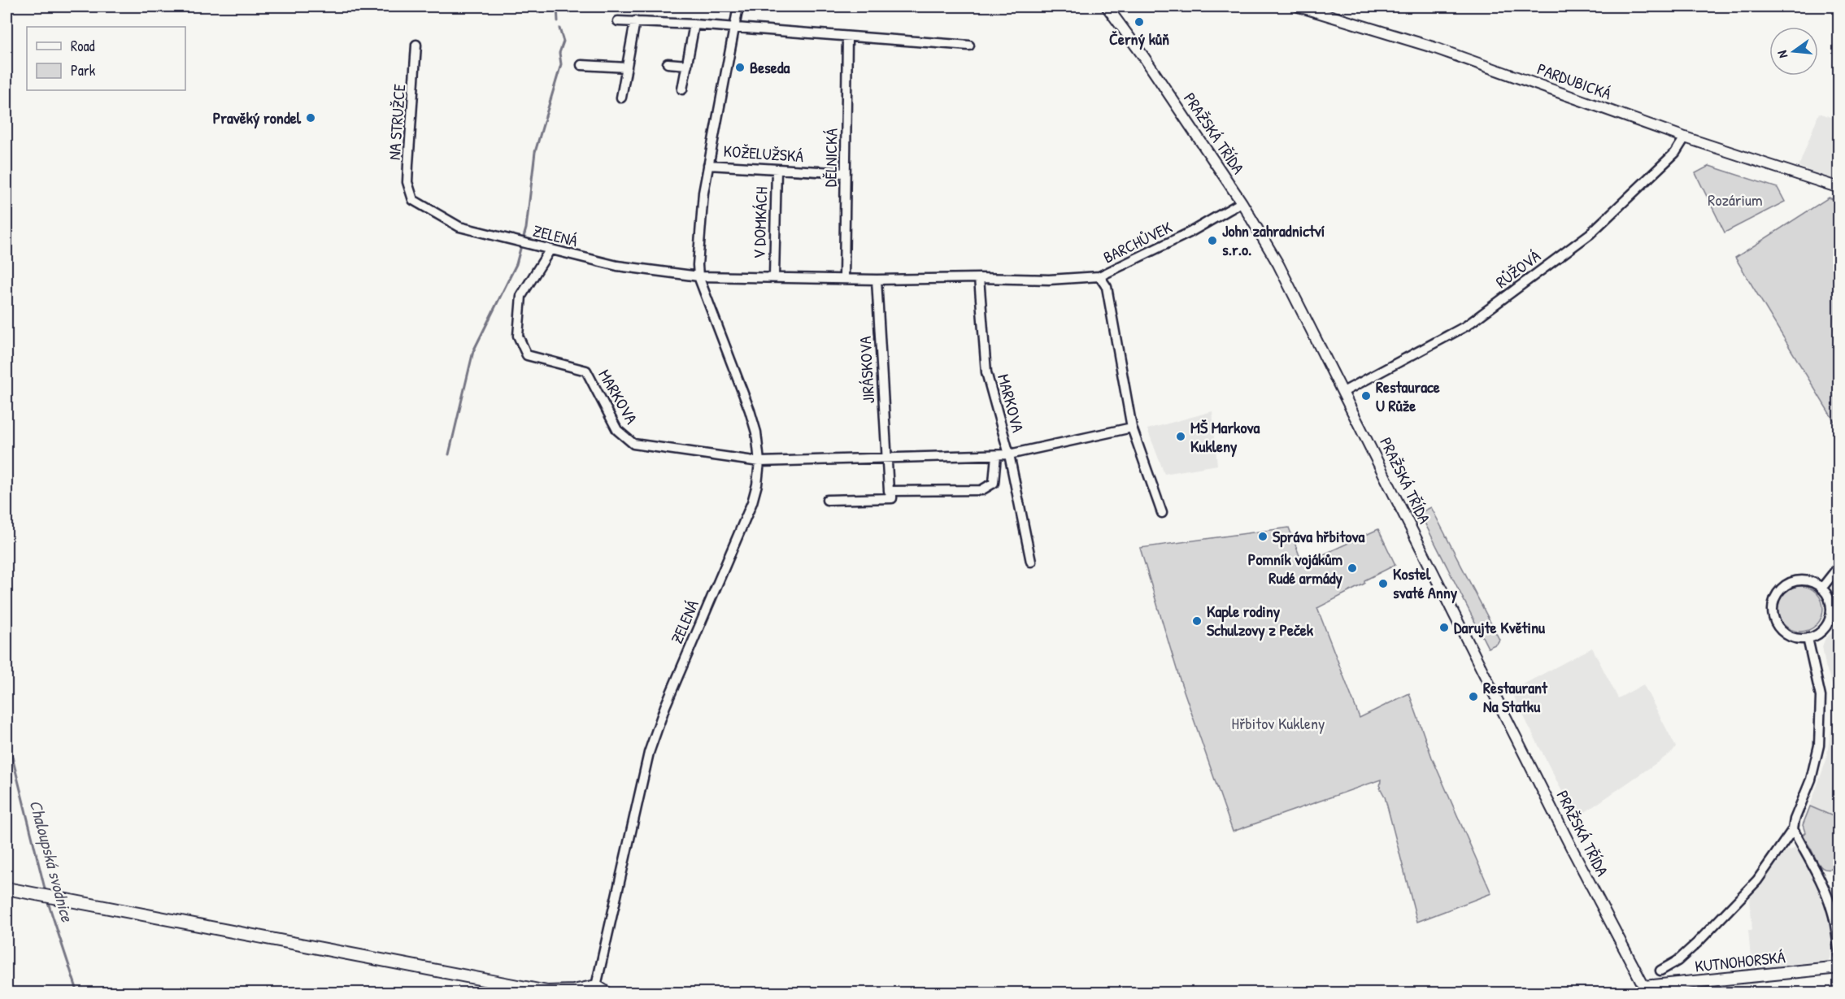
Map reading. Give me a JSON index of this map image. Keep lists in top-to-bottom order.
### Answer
{
  "streets": {
    "main road": ["KUTNOHORSKÁ"],
    "street": [
      "PARDUBICKÁ",
      "NA STRUŽCE",
      "PRAŽSKÁ TŘÍDA",
      "KOŽELUŽSKÁ",
      "DĚLNICKÁ",
      "V DOMKÁCH",
      "ZELENÁ",
      "BARCHŮVEK",
      "RŮŽOVÁ",
      "JIRÁSKOVA",
      "MARKOVA"
    ]
  },
  "crossings": [
    ["PARDUBICKÁ", "RŮŽOVÁ"],
    ["NA STRUŽCE", "ZELENÁ"],
    ["PRAŽSKÁ TŘÍDA", "BARCHŮVEK"],
    ["PRAŽSKÁ TŘÍDA", "RŮŽOVÁ"],
    ["PRAŽSKÁ TŘÍDA", "KUTNOHORSKÁ"],
    ["KOŽELUŽSKÁ", "DĚLNICKÁ"],
    ["KOŽELUŽSKÁ", "V DOMKÁCH"],
    ["KOŽELUŽSKÁ", "ZELENÁ"],
    ["ZELENÁ", "MARKOVA"],
    ["BARCHŮVEK", "MARKOVA"],
    ["JIRÁSKOVA", "MARKOVA"]
  ],
  "water": ["Chaloupská svodnice"],
  "parks": ["Rozárium", "Hřbitov Kukleny"],
  "places": [
    "Černý kůň",
    "Beseda",
    "Pravěký rondel",
    "John zahradnictví s.r.o.",
    "Restaurace U Růže",
    "MŠ Markova Kukleny",
    "Správa hřbitova",
    "Pomník vojákům Rudé armády",
    "Kostel svaté Anny",
    "Kaple rodiny Schulzovy z Peček",
    "Darujte Květinu",
    "Restaurant Na Statku"
  ],
  "legend": ["Road", "Park"],
  "north": "left"
}
